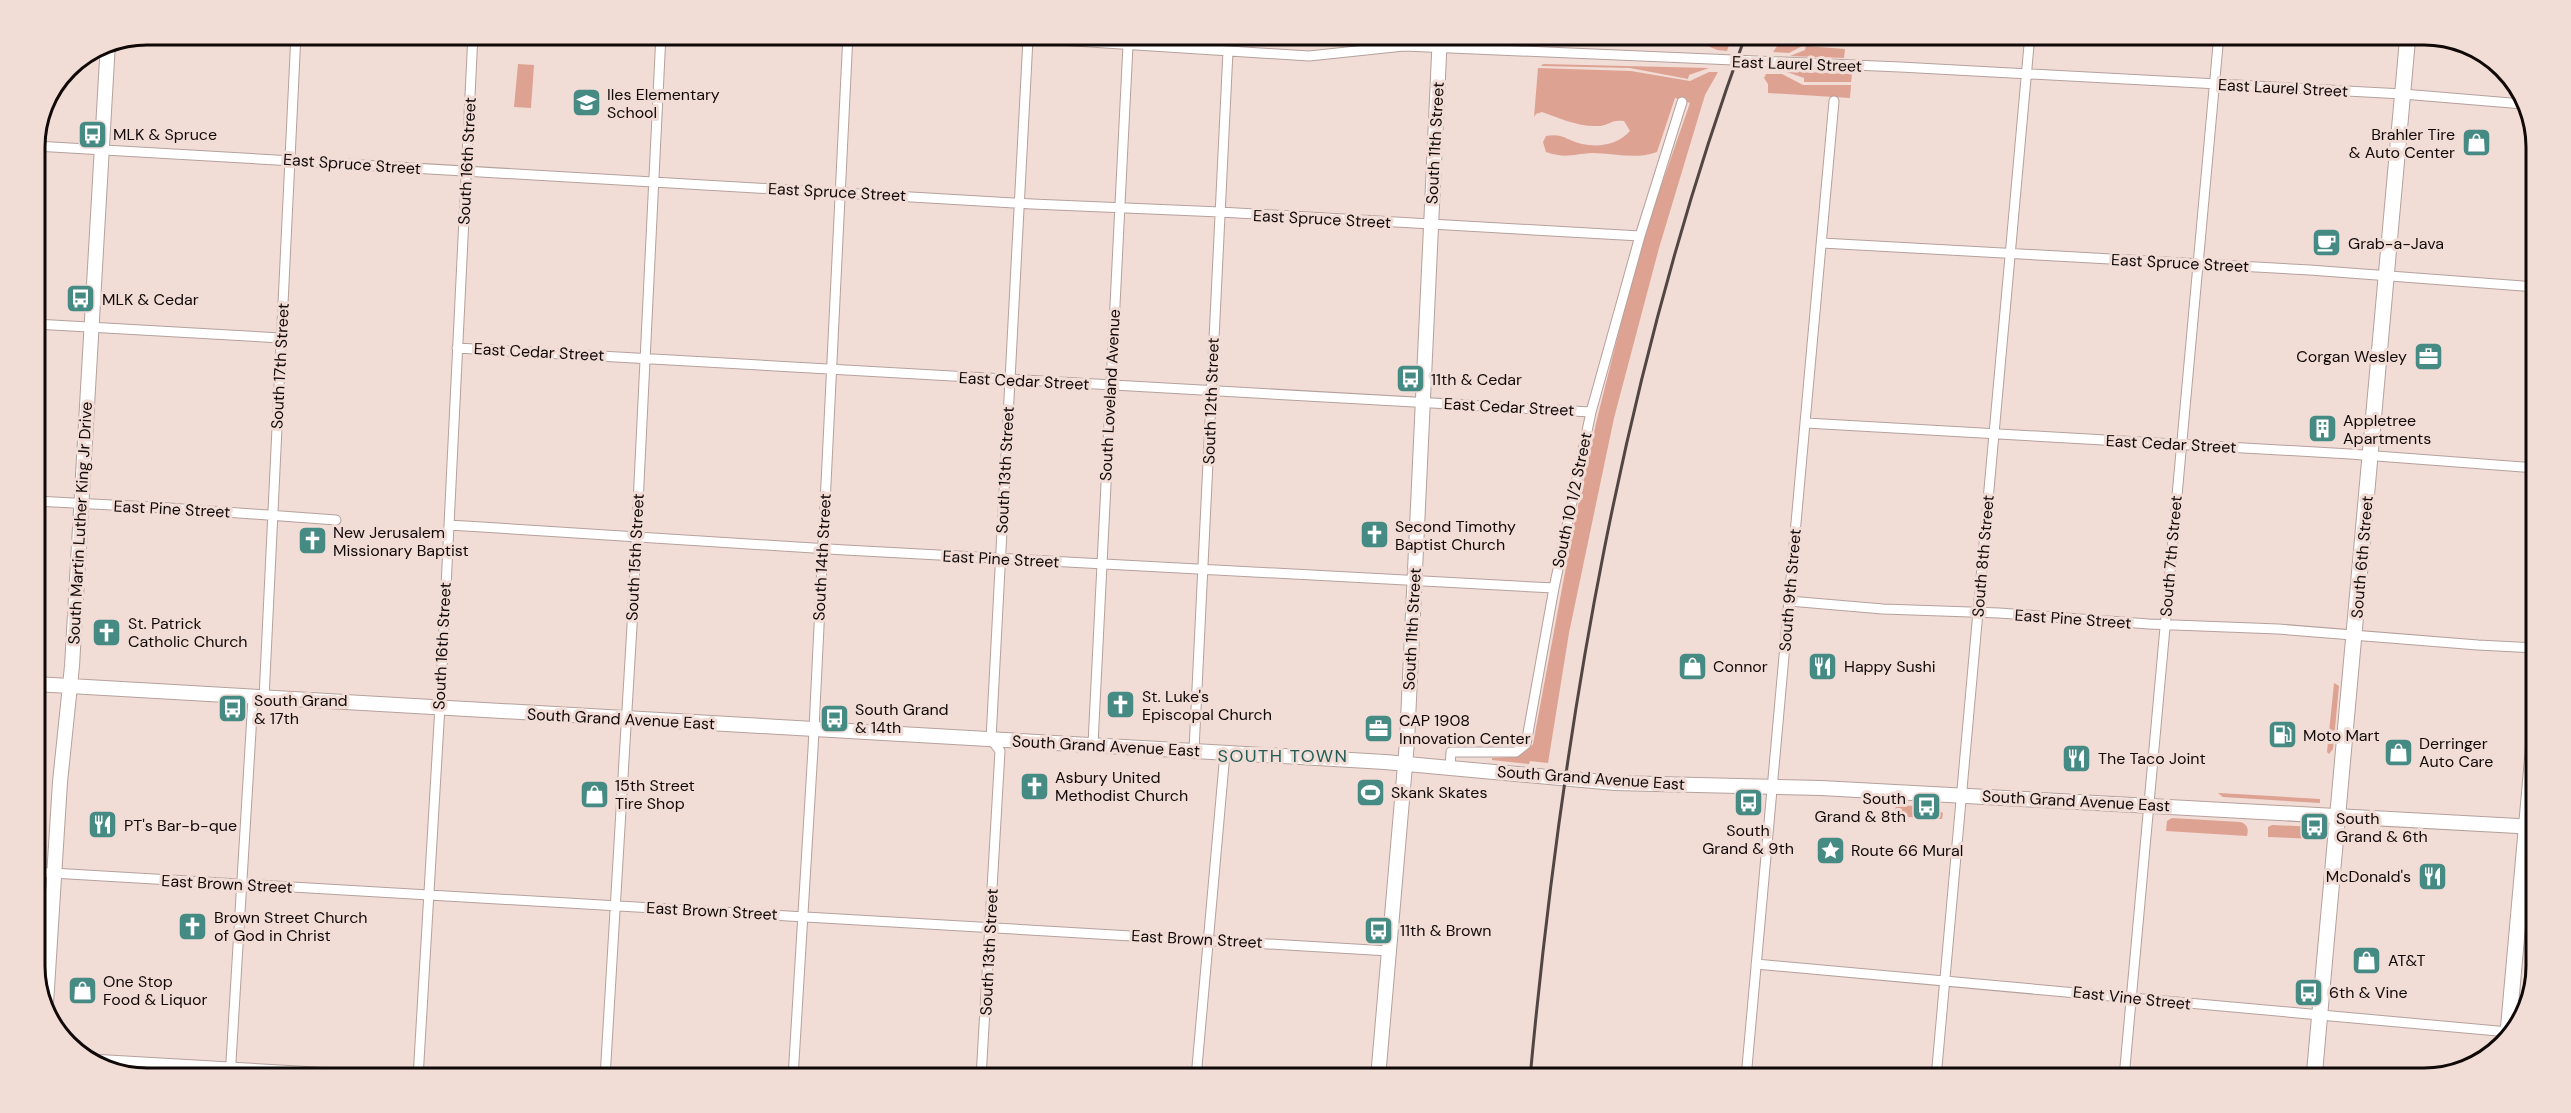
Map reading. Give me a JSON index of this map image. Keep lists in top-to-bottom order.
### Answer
{
  "streets": {
    "main road": [
      "South 11th Street",
      "South Martin Luther King Jr Drive",
      "South 6th Street",
      "South Grand Avenue East"
    ],
    "street": [
      "East Laurel Street",
      "South 16th Street",
      "East Spruce Street",
      "East Cedar Street",
      "South 17th Street",
      "South Loveland Avenue",
      "South 12th Street",
      "South 13th Street",
      "South 10 1/2 Street",
      "East Pine Street",
      "South 8th Street",
      "South 7th Street",
      "South 15th Street",
      "South 14th Street",
      "South 9th Street",
      "East Brown Street",
      "East Vine Street"
    ]
  },
  "crossings": [
    ["East Laurel Street", "South Loveland Avenue"],
    ["East Laurel Street", "South 12th Street"],
    ["East Laurel Street", "South 8th Street"],
    ["East Laurel Street", "South 7th Street"],
    ["East Laurel Street", "South 6th Street"],
    ["South 11th Street", "East Spruce Street"],
    ["South 11th Street", "East Cedar Street"],
    ["South 11th Street", "East Pine Street"],
    ["South 11th Street", "South Grand Avenue East"],
    ["South 11th Street", "East Brown Street"],
    ["South 16th Street", "East Spruce Street"],
    ["South 16th Street", "East Cedar Street"],
    ["South 16th Street", "East Pine Street"],
    ["South 16th Street", "South Grand Avenue East"],
    ["South 16th Street", "East Brown Street"],
    ["East Spruce Street", "South 17th Street"],
    ["East Spruce Street", "South Loveland Avenue"],
    ["East Spruce Street", "South 12th Street"],
    ["East Spruce Street", "South 13th Street"],
    ["East Spruce Street", "South 10 1/2 Street"],
    ["East Spruce Street", "South Martin Luther King Jr Drive"],
    ["East Spruce Street", "South 8th Street"],
    ["East Spruce Street", "South 7th Street"],
    ["East Spruce Street", "South 15th Street"],
    ["East Spruce Street", "South 14th Street"],
    ["East Spruce Street", "South 6th Street"],
    ["East Spruce Street", "South 9th Street"],
    ["East Cedar Street", "South Loveland Avenue"],
    ["East Cedar Street", "South 12th Street"],
    ["East Cedar Street", "South 13th Street"],
    ["East Cedar Street", "South 10 1/2 Street"],
    ["East Cedar Street", "South 8th Street"],
    ["East Cedar Street", "South 7th Street"],
    ["East Cedar Street", "South 15th Street"],
    ["East Cedar Street", "South 14th Street"],
    ["East Cedar Street", "South 6th Street"],
    ["East Cedar Street", "South 9th Street"],
    ["South 17th Street", "East Pine Street"],
    ["South 17th Street", "South Grand Avenue East"],
    ["South 17th Street", "East Brown Street"],
    ["South Loveland Avenue", "East Pine Street"],
    ["South Loveland Avenue", "South Grand Avenue East"],
    ["South 12th Street", "East Pine Street"],
    ["South 12th Street", "South Grand Avenue East"],
    ["South 13th Street", "East Pine Street"],
    ["South 13th Street", "South Grand Avenue East"],
    ["South 13th Street", "East Brown Street"],
    ["South 10 1/2 Street", "East Pine Street"],
    ["South 10 1/2 Street", "South Grand Avenue East"],
    ["East Pine Street", "South Martin Luther King Jr Drive"],
    ["East Pine Street", "South 8th Street"],
    ["East Pine Street", "South 7th Street"],
    ["East Pine Street", "South 15th Street"],
    ["East Pine Street", "South 14th Street"],
    ["East Pine Street", "South 6th Street"],
    ["East Pine Street", "South 9th Street"],
    ["South Martin Luther King Jr Drive", "South Grand Avenue East"],
    ["South Martin Luther King Jr Drive", "East Brown Street"],
    ["South 8th Street", "South Grand Avenue East"],
    ["South 8th Street", "East Vine Street"],
    ["South 7th Street", "South Grand Avenue East"],
    ["South 7th Street", "East Vine Street"],
    ["South 15th Street", "South Grand Avenue East"],
    ["South 15th Street", "East Brown Street"],
    ["South 14th Street", "South Grand Avenue East"],
    ["South 14th Street", "East Brown Street"],
    ["South 6th Street", "South Grand Avenue East"],
    ["South 6th Street", "East Vine Street"],
    ["South 9th Street", "South Grand Avenue East"],
    ["South 9th Street", "East Vine Street"]
  ],
  "districts": ["SOUTH TOWN"],
  "places": {
    "school or university": ["Iles Elementary School"],
    "bus stop": [
      "MLK & Spruce",
      "MLK & Cedar",
      "11th & Cedar",
      "South Grand & 17th",
      "South Grand & 14th",
      "South Grand & 9th",
      "South Grand & 8th",
      "South Grand & 6th",
      "11th & Brown",
      "6th & Vine"
    ],
    "shop": [
      "Brahler Tire & Auto Center",
      "Connor",
      "Derringer Auto Care",
      "15th Street Tire Shop",
      "AT&T",
      "One Stop Food & Liquor"
    ],
    "cafe": ["Grab-a-Java"],
    "office": ["Corgan Wesley", "CAP 1908 Innovation Center"],
    "building": ["Appletree Apartments"],
    "church": [
      "Second Timothy Baptist Church",
      "New Jerusalem Missionary Baptist",
      "St. Patrick Catholic Church",
      "St. Luke's Episcopal Church",
      "Asbury United Methodist Church",
      "Brown Street Church of God in Christ"
    ],
    "restaurant": [
      "Happy Sushi",
      "The Taco Joint",
      "PT's Bar-b-que",
      "McDonald's"
    ],
    "fuel station": ["Moto Mart"],
    "sports": ["Skank Skates"],
    "place": ["Route 66 Mural"]
  }
}
